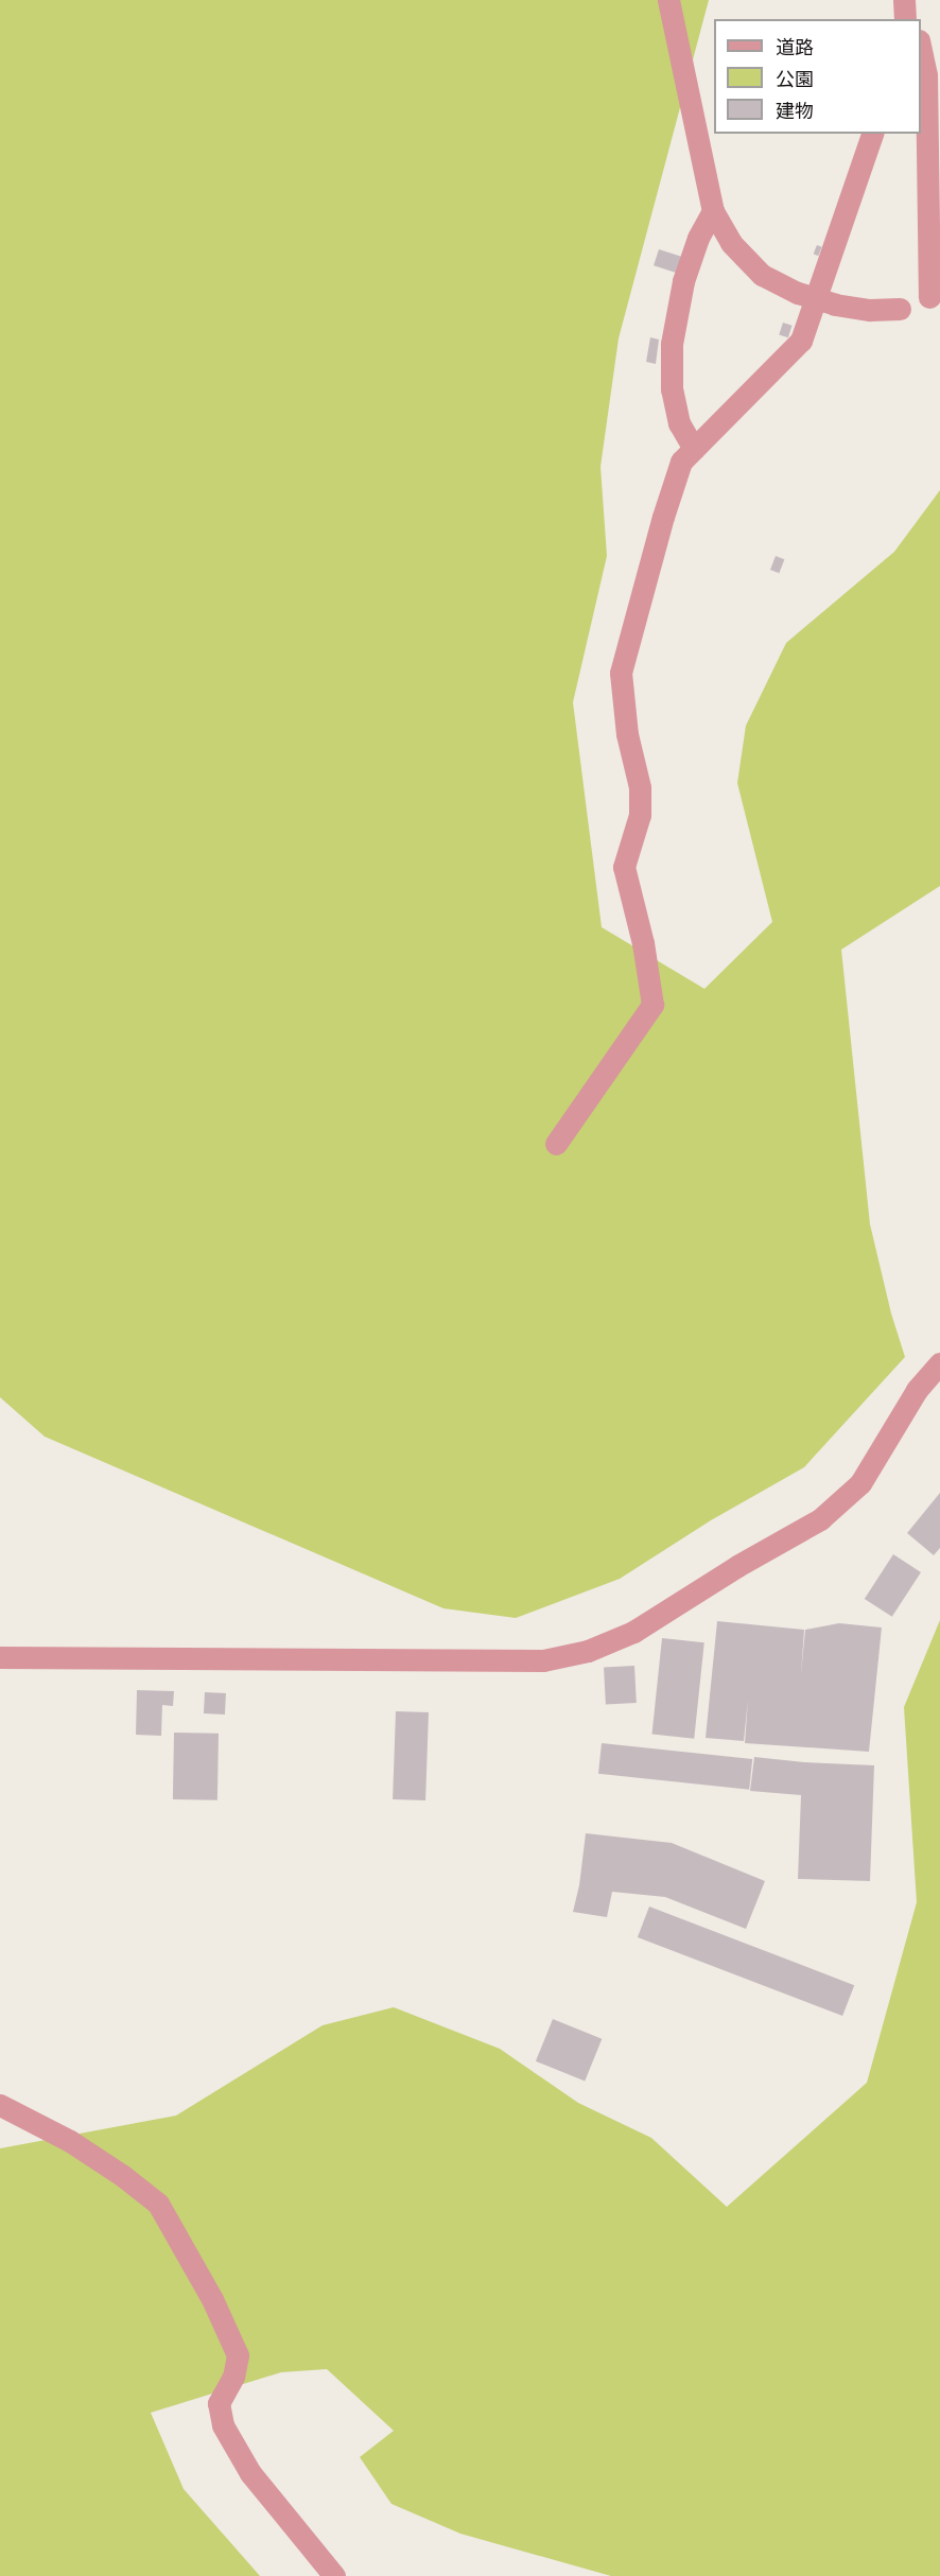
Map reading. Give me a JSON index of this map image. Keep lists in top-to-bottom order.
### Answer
{
  "legend": ["道路", "公園", "建物"]
}
